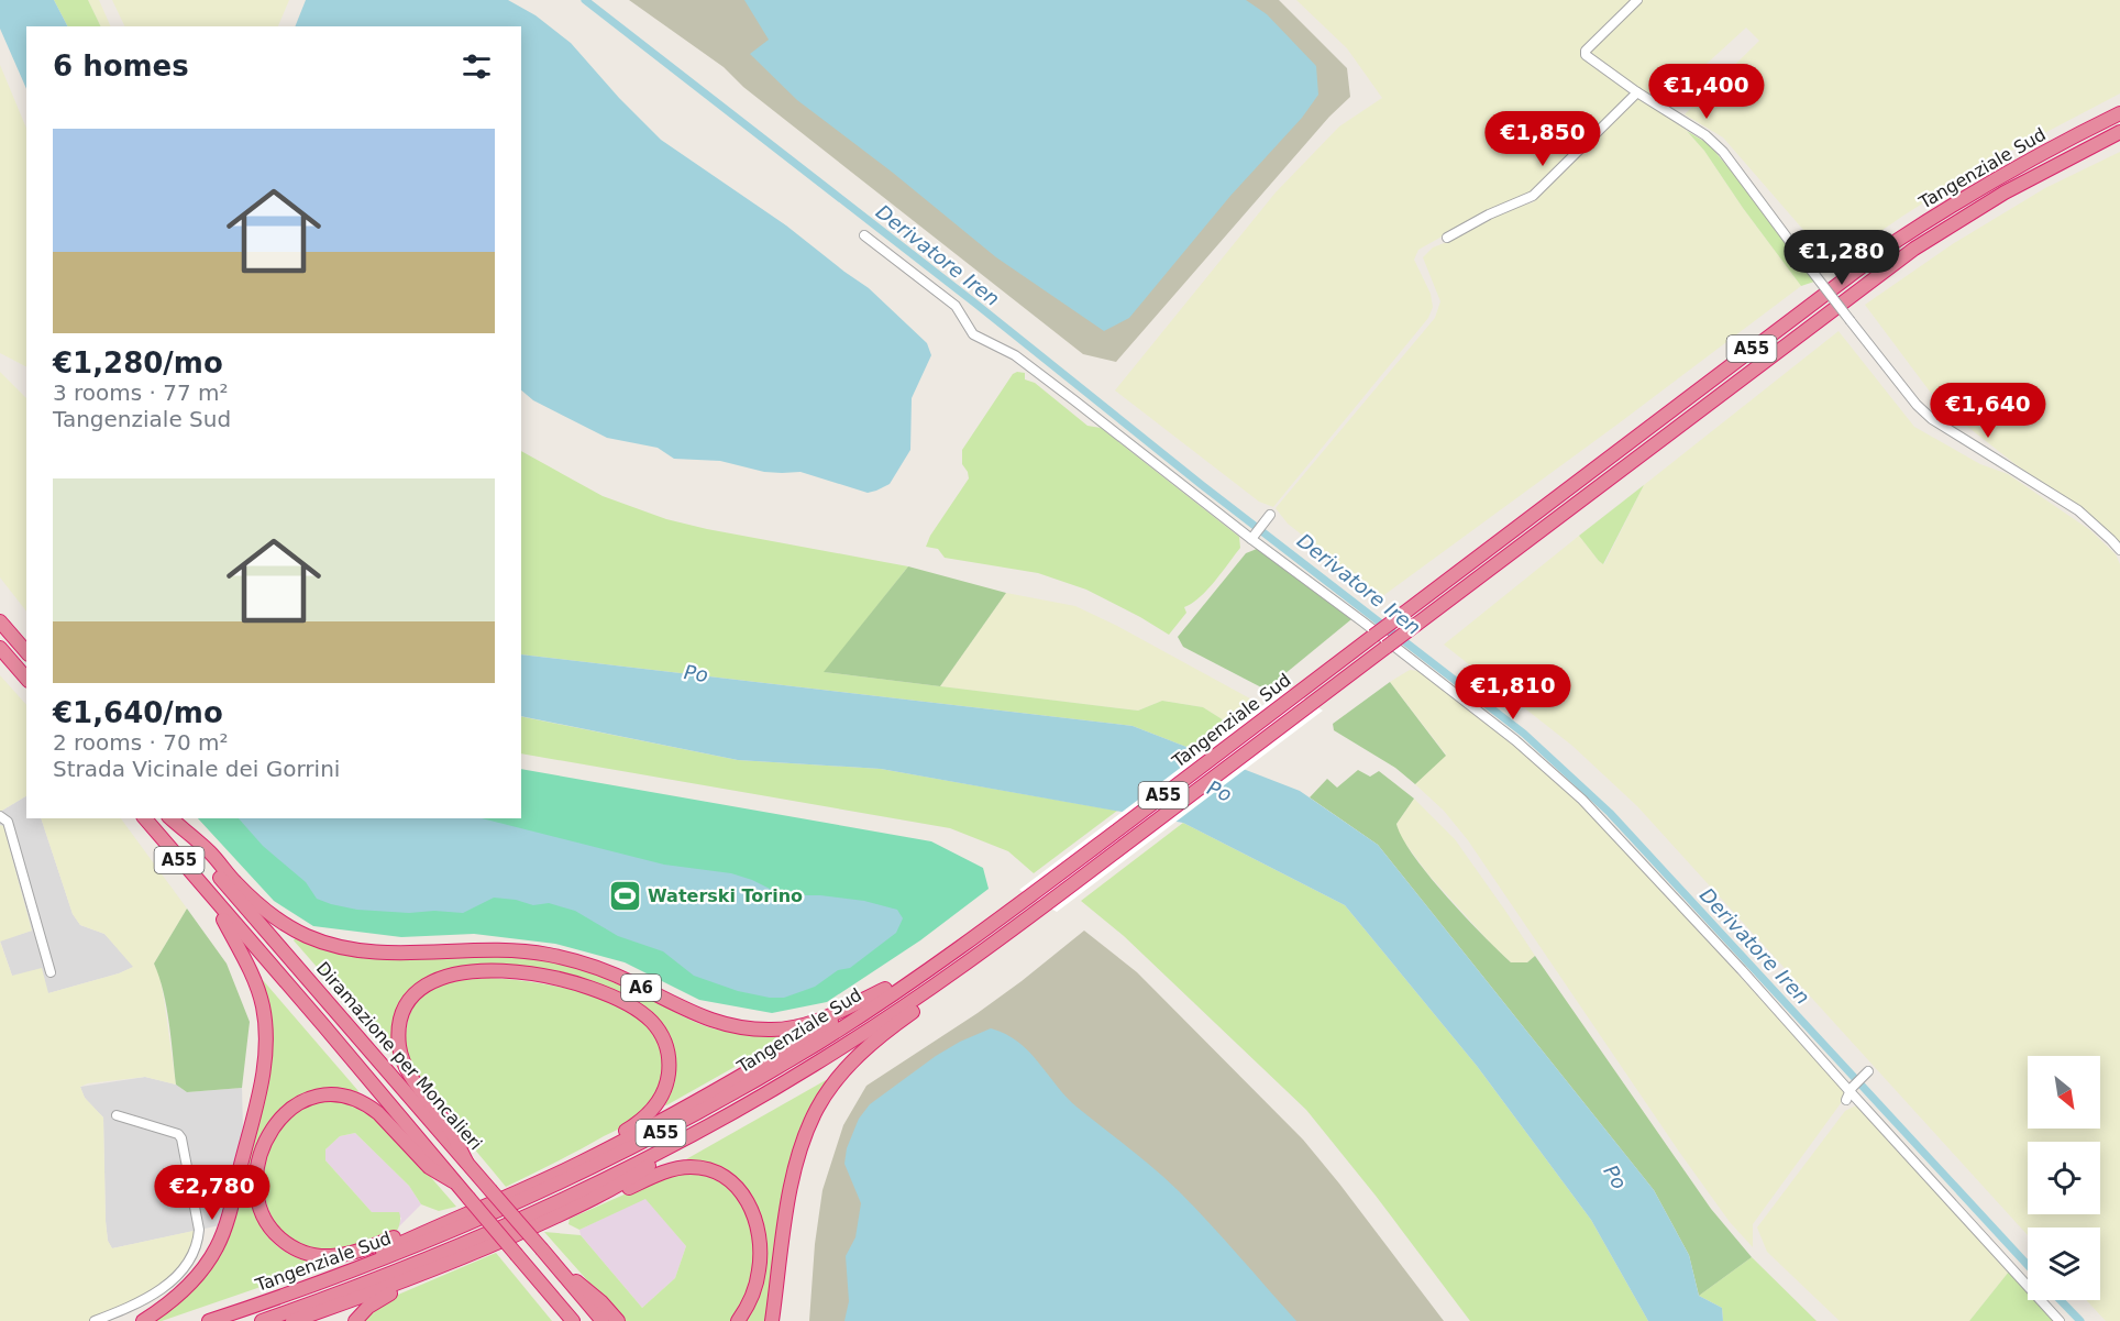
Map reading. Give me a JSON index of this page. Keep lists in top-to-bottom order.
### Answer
{
  "streets": {
    "highway": [
      "Tangenziale Sud",
      "A55",
      "A6",
      "Diramazione per Moncalieri"
    ]
  },
  "crossings": [
    ["Tangenziale Sud", "A55"],
    ["Tangenziale Sud", "A6"]
  ],
  "water": ["Derivatore Iren", "Po"],
  "places": {
    "sports": ["Waterski Torino"]
  },
  "north": "bottom right",
  "page": {
    "heading": "6 homes",
    "price": [
      "€1,400",
      "€1,850",
      "€1,280",
      "€1,640",
      "€1,810",
      "€2,780"
    ],
    "list": [
      {
        "name": "€1,280/mo",
        "note": "3 rooms · 77 m² · Tangenziale Sud"
      },
      {
        "name": "€1,640/mo",
        "note": "2 rooms · 70 m² · Strada Vicinale dei Gorrini"
      }
    ]
  }
}
